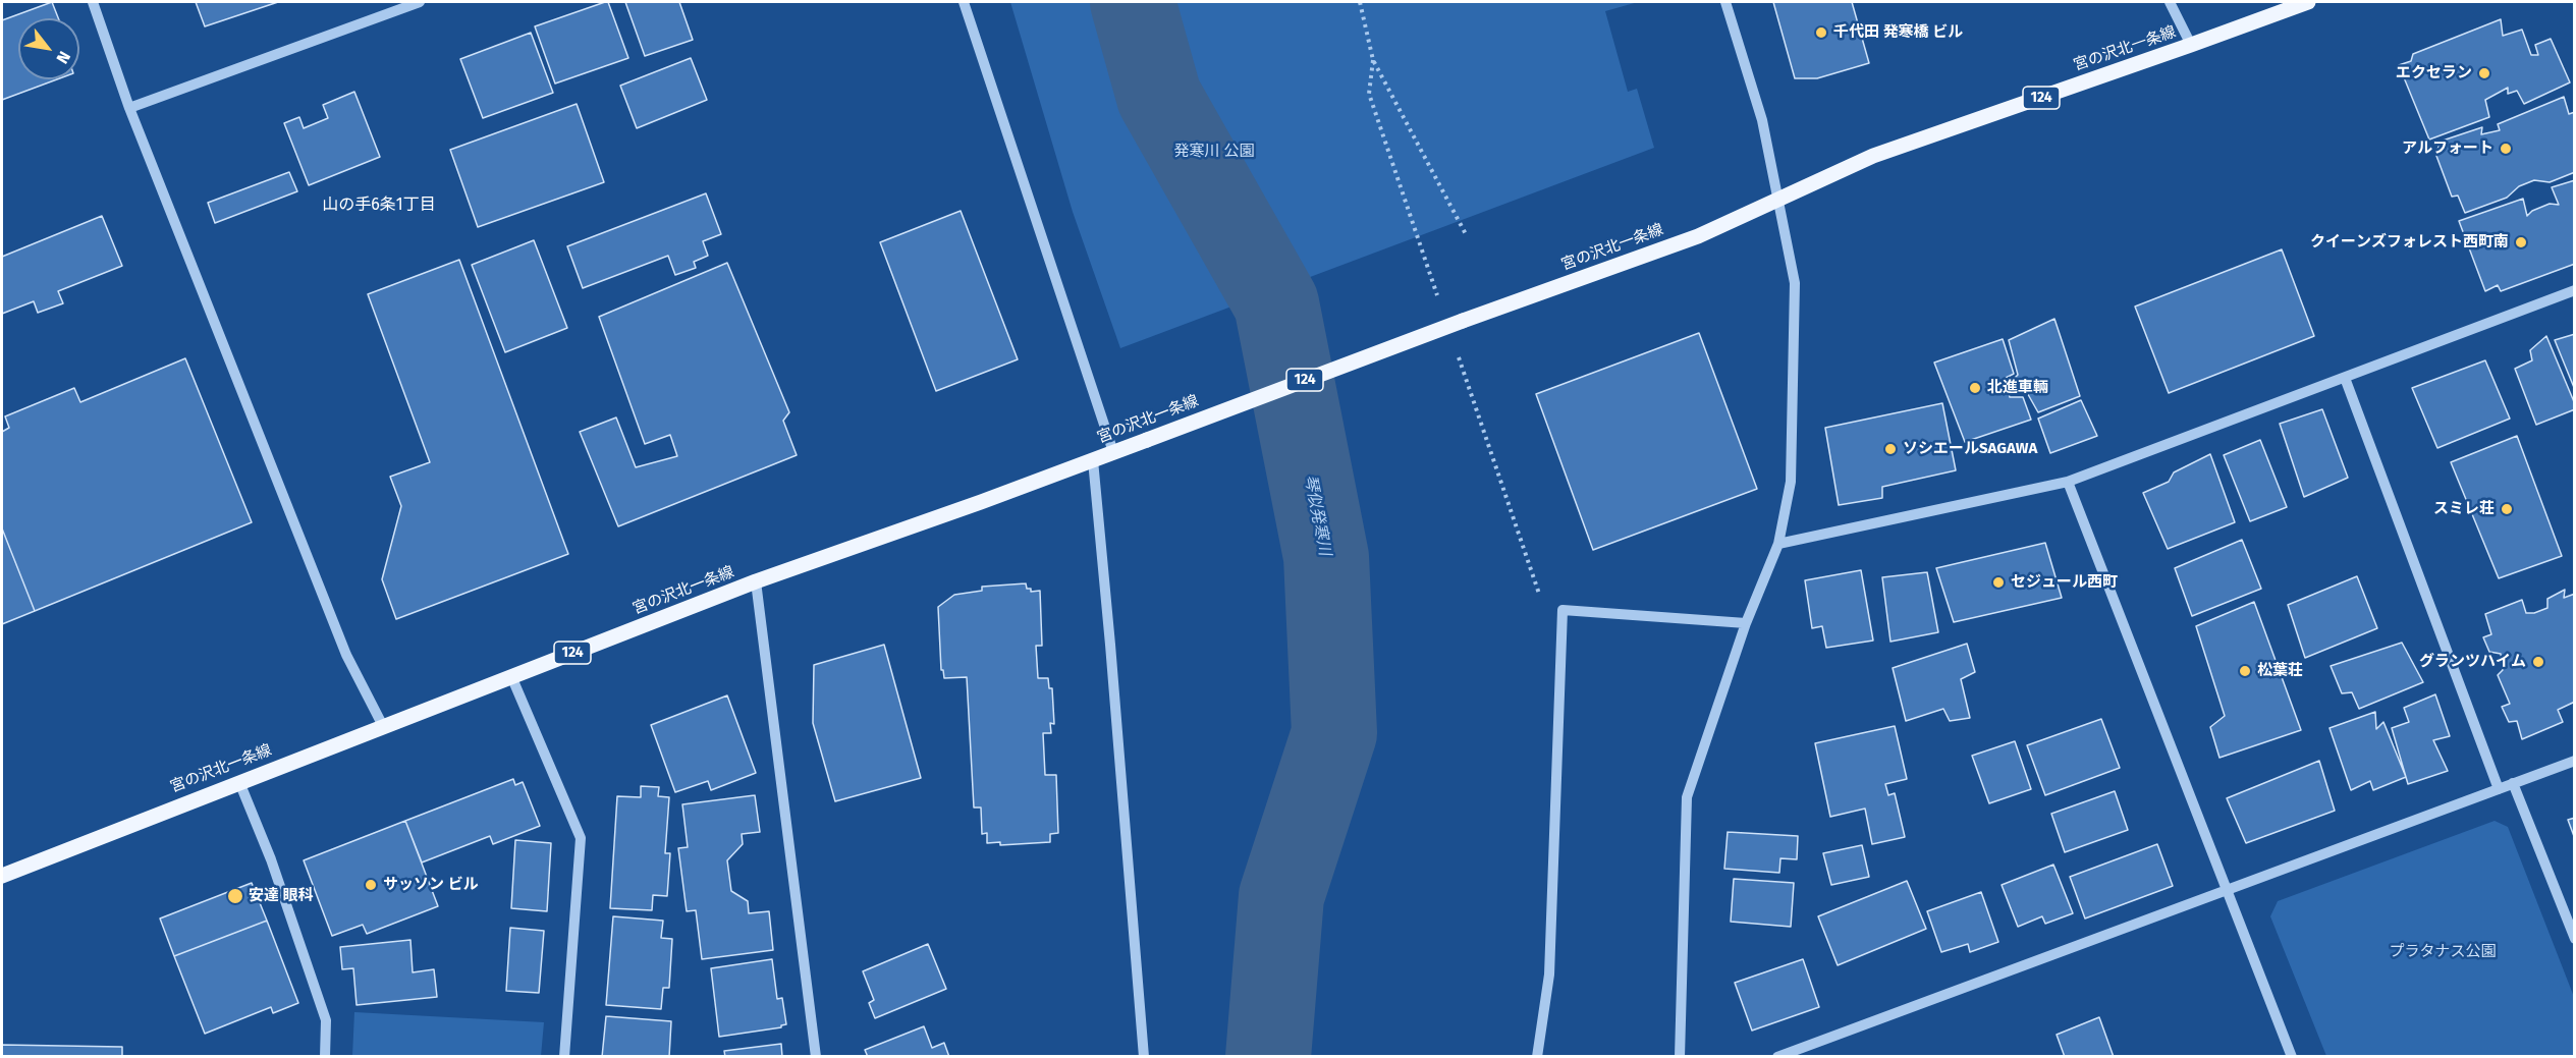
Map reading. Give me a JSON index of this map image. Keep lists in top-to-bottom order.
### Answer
{
  "streets": {
    "main road": ["宮の沢北一条線", "124"]
  },
  "districts": ["山の手6条1丁目"],
  "water": ["琴似発寒川"],
  "parks": ["発寒川 公園", "プラタナス公園"],
  "places": [
    "千代田 発寒橋 ビル",
    "エクセラン",
    "アルフォート",
    "クイーンズフォレスト西町南",
    "北進車輛",
    "ソシエールSAGAWA",
    "スミレ荘",
    "セジュール西町",
    "グランツハイム",
    "松葉荘",
    "サッソン ビル",
    "安達 眼科"
  ],
  "north": "bottom right"
}
